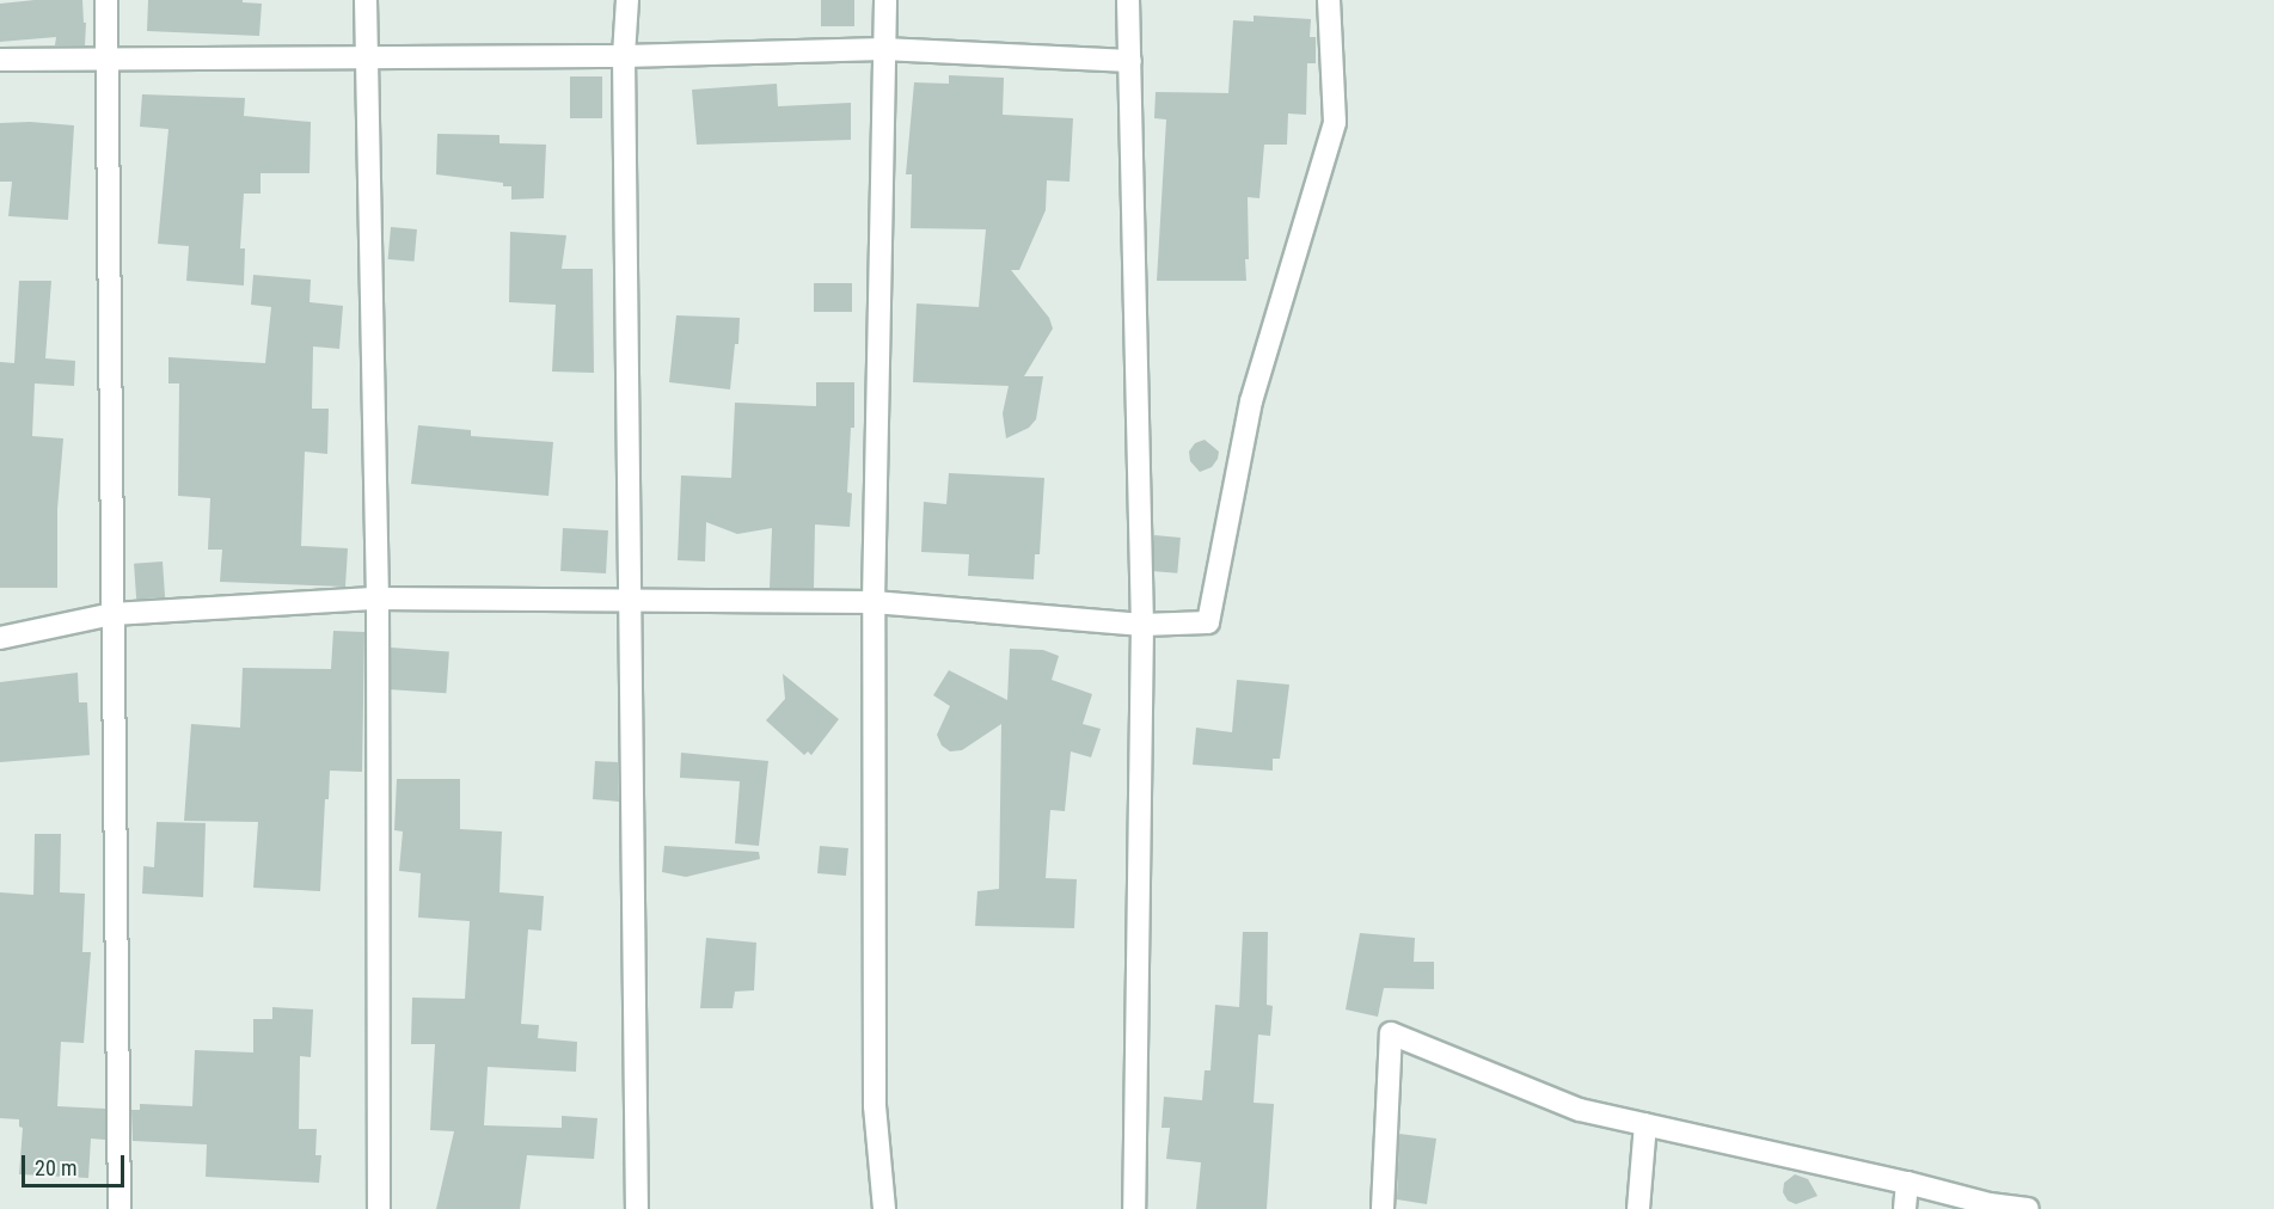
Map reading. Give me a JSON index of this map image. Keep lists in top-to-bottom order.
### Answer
{
  "scale_bar": "20 m"
}
